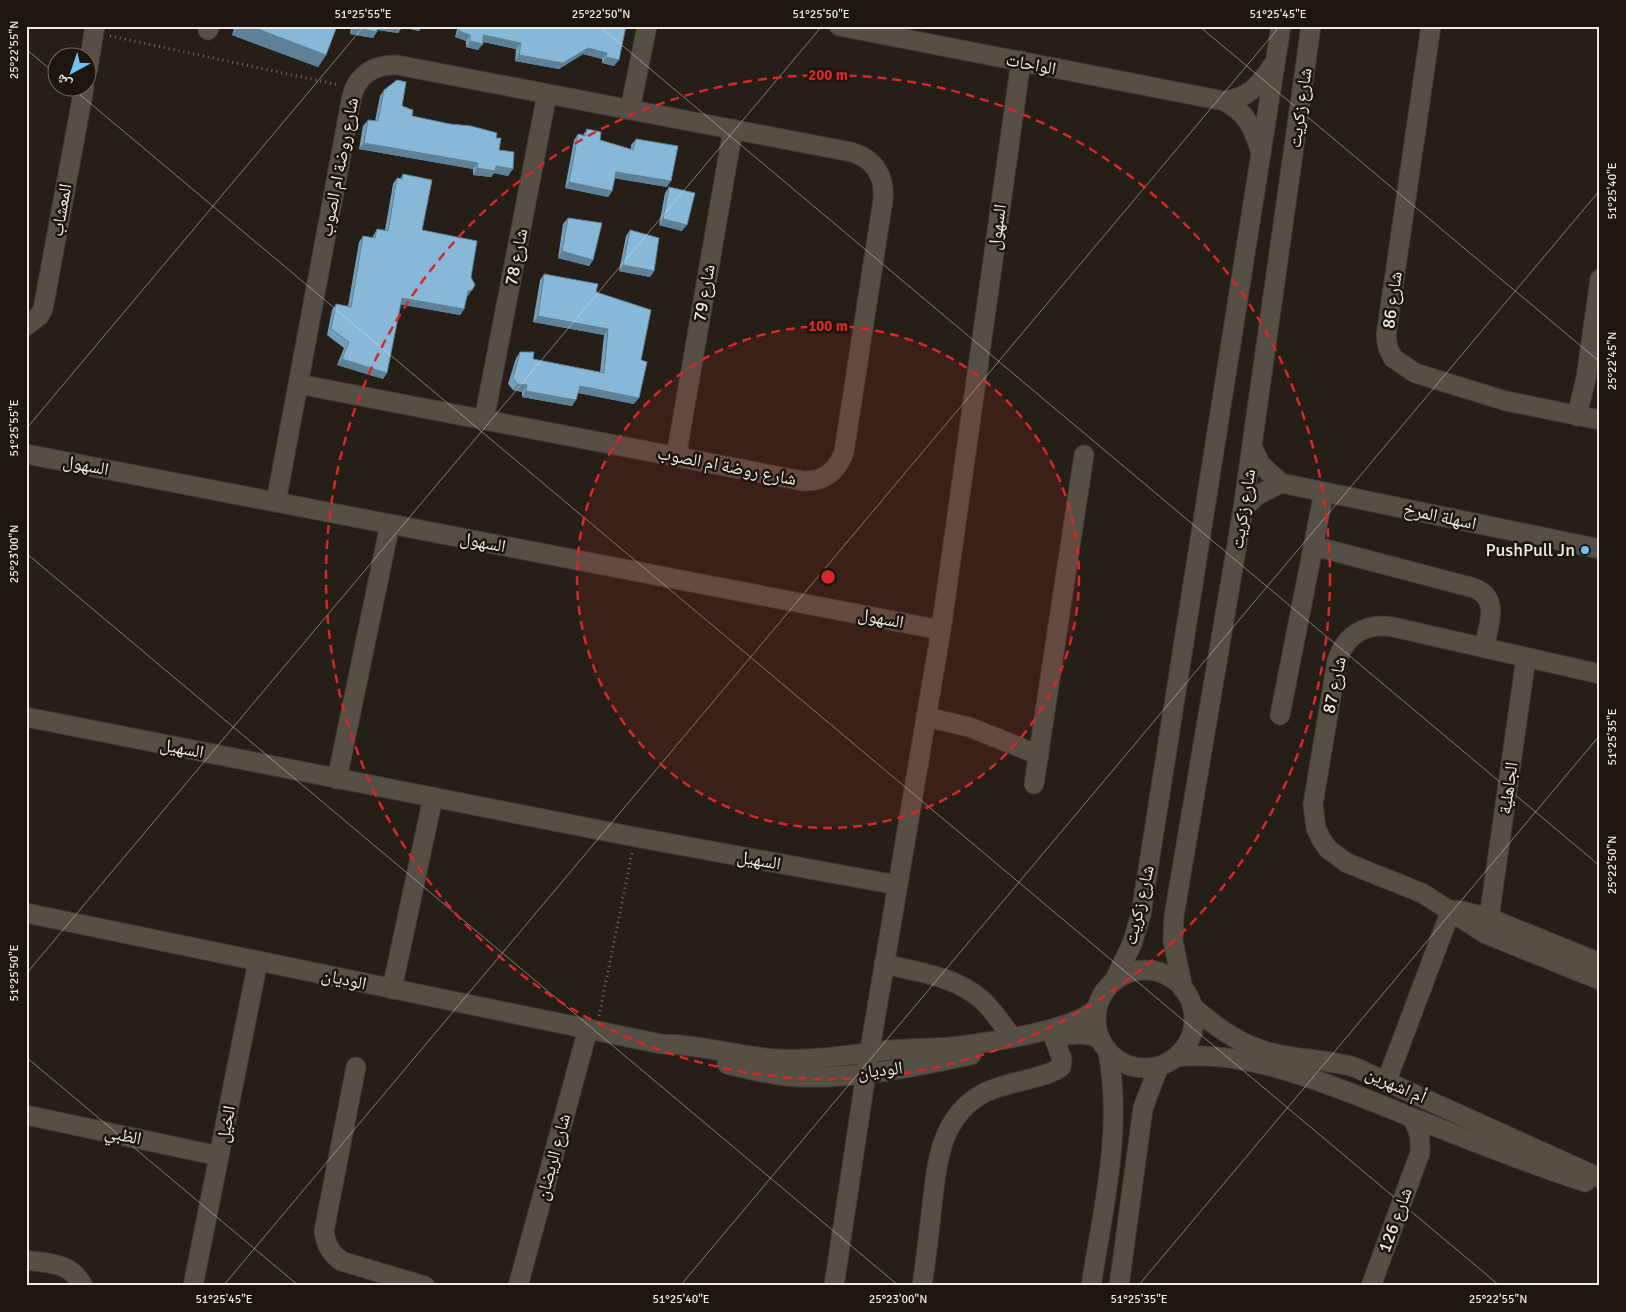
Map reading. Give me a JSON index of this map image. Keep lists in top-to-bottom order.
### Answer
{
  "streets": {
    "street": [
      "الواحات",
      "شارع زكريت",
      "شارع روضة ام الصوب",
      "المعشاب",
      "السهول",
      "شارع 78",
      "شارع 79",
      "شارع 86",
      "اسهلة المرخ",
      "شارع 87",
      "السهيل",
      "الجاهلية",
      "الوديان",
      "أم اشهرين",
      "الخيل",
      "الظبي",
      "شارع الريضان",
      "شارع 126"
    ]
  },
  "crossings": [
    ["الواحات", "شارع زكريت"],
    ["الواحات", "السهول"],
    ["شارع زكريت", "الوديان"],
    ["شارع زكريت", "أم اشهرين"],
    ["شارع روضة ام الصوب", "السهول"],
    ["شارع روضة ام الصوب", "شارع 78"],
    ["شارع روضة ام الصوب", "شارع 79"],
    ["السهول", "السهيل"],
    ["شارع 87", "الجاهلية"],
    ["الوديان", "أم اشهرين"],
    ["الوديان", "الخيل"],
    ["الوديان", "شارع الريضان"],
    ["أم اشهرين", "شارع 126"],
    ["الخيل", "الظبي"]
  ],
  "places": ["PushPull Jn"],
  "north": "bottom left",
  "coordinates": [
    "51°25'55\"E",
    "25°22'50\"N",
    "51°25'50\"E",
    "51°25'45\"E",
    "25°22'55\"N",
    "51°25'40\"E",
    "25°22'45\"N",
    "25°23'00\"N",
    "51°25'35\"E"
  ],
  "rings": ["200 m", "100 m"]
}
